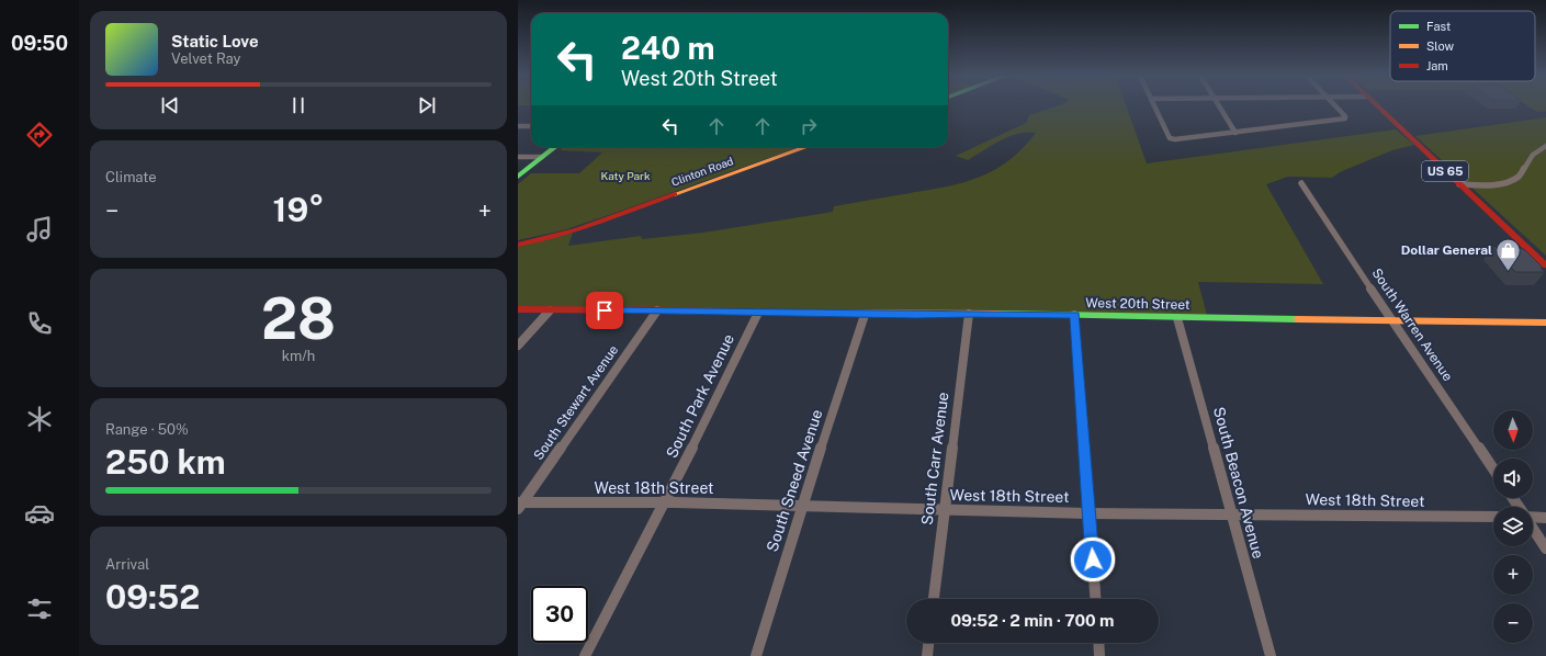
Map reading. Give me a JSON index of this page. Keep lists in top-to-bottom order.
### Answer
{
  "streets": {
    "main road": ["Clinton Road", "US 65", "West 20th Street"],
    "street": [
      "South Warren Avenue",
      "South Park Avenue",
      "South Stewart Avenue",
      "South Carr Avenue",
      "South Sneed Avenue",
      "South Beacon Avenue",
      "West 18th Street"
    ]
  },
  "crossings": [
    ["West 20th Street", "South Warren Avenue"],
    ["West 20th Street", "South Park Avenue"],
    ["West 20th Street", "South Stewart Avenue"],
    ["West 20th Street", "South Carr Avenue"],
    ["West 20th Street", "South Sneed Avenue"],
    ["West 20th Street", "South Beacon Avenue"],
    ["South Park Avenue", "West 18th Street"],
    ["South Stewart Avenue", "West 18th Street"],
    ["South Carr Avenue", "West 18th Street"],
    ["South Sneed Avenue", "West 18th Street"],
    ["South Beacon Avenue", "West 18th Street"]
  ],
  "parks": ["Katy Park"],
  "places": {
    "shop": ["Dollar General"]
  },
  "legend": ["Fast", "Slow", "Jam"],
  "north": "bottom",
  "page": {
    "tabs": "09:50",
    "turn": ["240 m", "West 20th Street"],
    "song": ["Static Love", "Velvet Ray"],
    "tile": [
      "Climate",
      ["28", "km/h"],
      ["Range · 50%", "250 km"],
      ["Arrival", "09:52"]
    ],
    "heat": ["−", "19°", "+"],
    "map_buttons": ["+", "−"],
    "limit": "30",
    "trip": "09:52 · 2 min · 700 m"
  }
}
